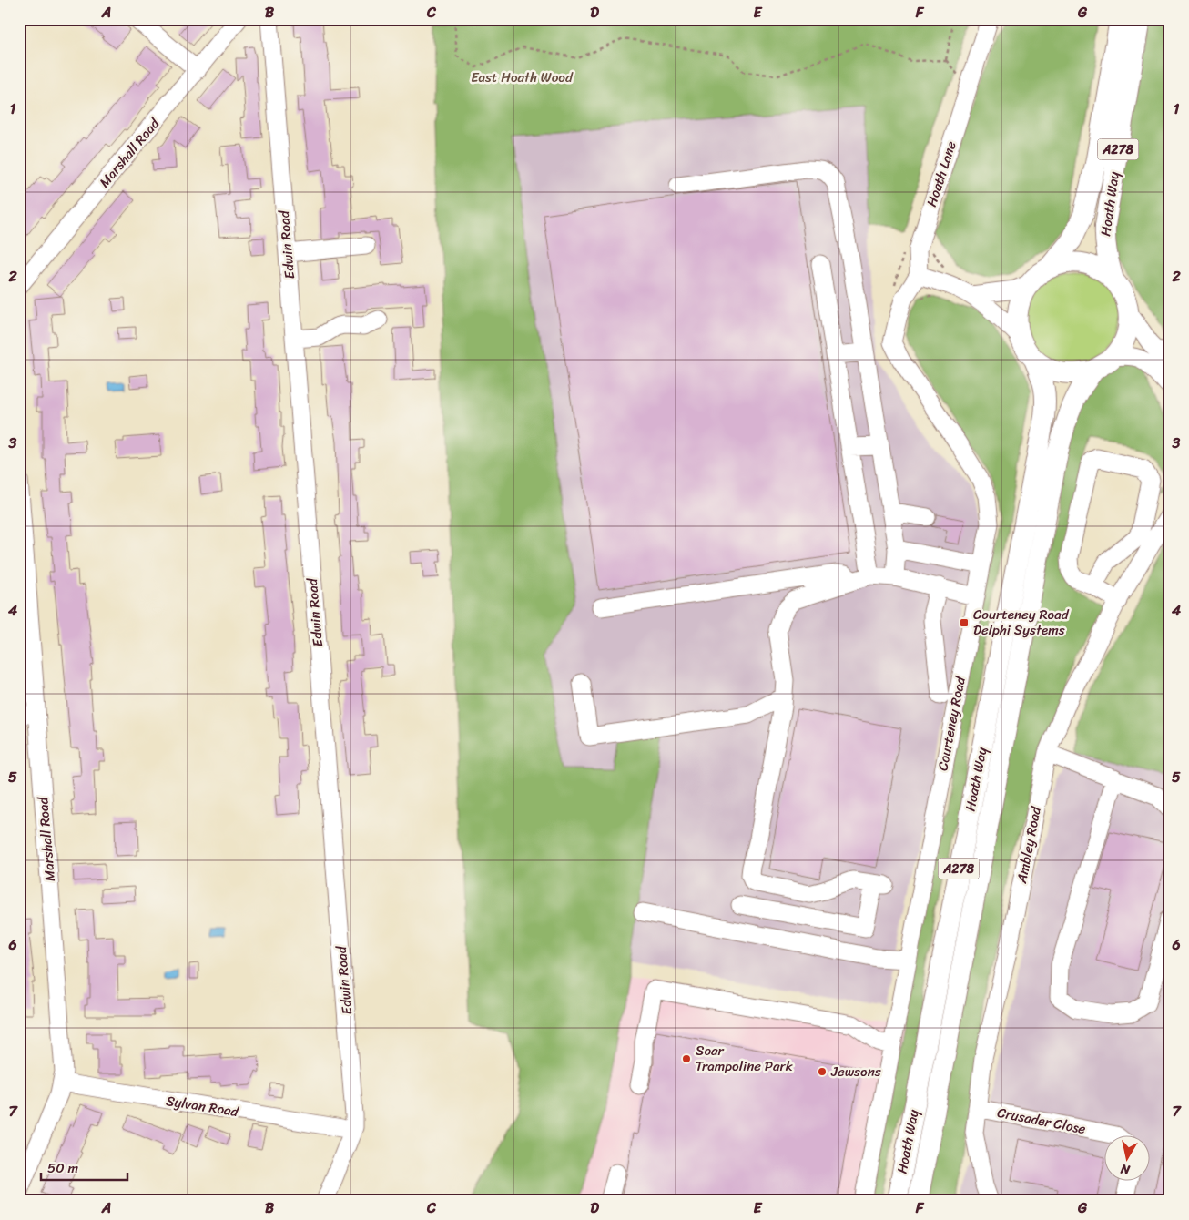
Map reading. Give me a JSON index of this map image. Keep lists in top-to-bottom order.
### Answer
{
  "streets": {
    "main road": ["A278", "Hoath Way"],
    "street": [
      "Marshall Road",
      "Hoath Lane",
      "Edwin Road",
      "Courteney Road",
      "Ambley Road",
      "Sylvan Road",
      "Crusader Close"
    ]
  },
  "crossings": [
    ["Marshall Road", "Sylvan Road"],
    ["Hoath Lane", "Courteney Road"],
    ["Ambley Road", "Crusader Close"]
  ],
  "parks": ["East Hoath Wood"],
  "places": {
    "transit": ["Courteney Road Delphi Systems"],
    "other": ["Soar Trampoline Park", "Jewsons"]
  },
  "scale_bar": "50 m",
  "north": "bottom",
  "grid": {
    "columns": [
      "A",
      "B",
      "C",
      "D",
      "E",
      "F",
      "G"
    ],
    "rows": [
      "1",
      "2",
      "3",
      "4",
      "5",
      "6",
      "7"
    ]
  }
}
